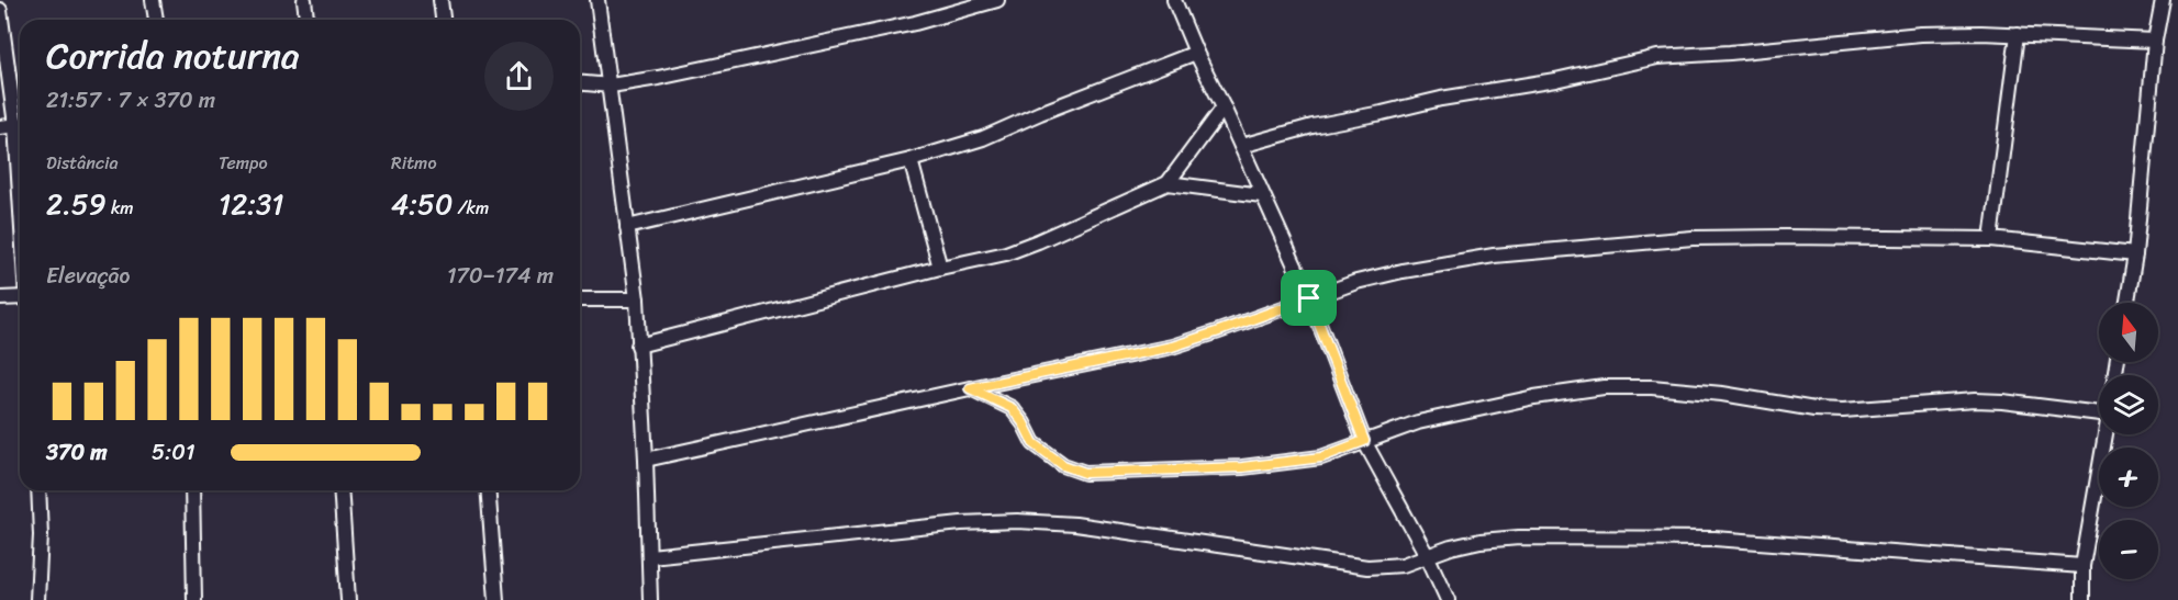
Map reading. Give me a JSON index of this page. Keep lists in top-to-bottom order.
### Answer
{
  "north": "top",
  "page": {
    "heading": ["Corrida noturna", "21:57 · 7 × 370 m"],
    "stats": [
      ["Distância", "2.59 km"],
      ["Tempo", "12:31"],
      ["Ritmo", "4:50 /km"]
    ],
    "chart": ["Elevação", "170–174 m"],
    "map_buttons": ["+", "−"],
    "list": [
      {
        "name": "370 m",
        "note": "5:01"
      }
    ]
  }
}
